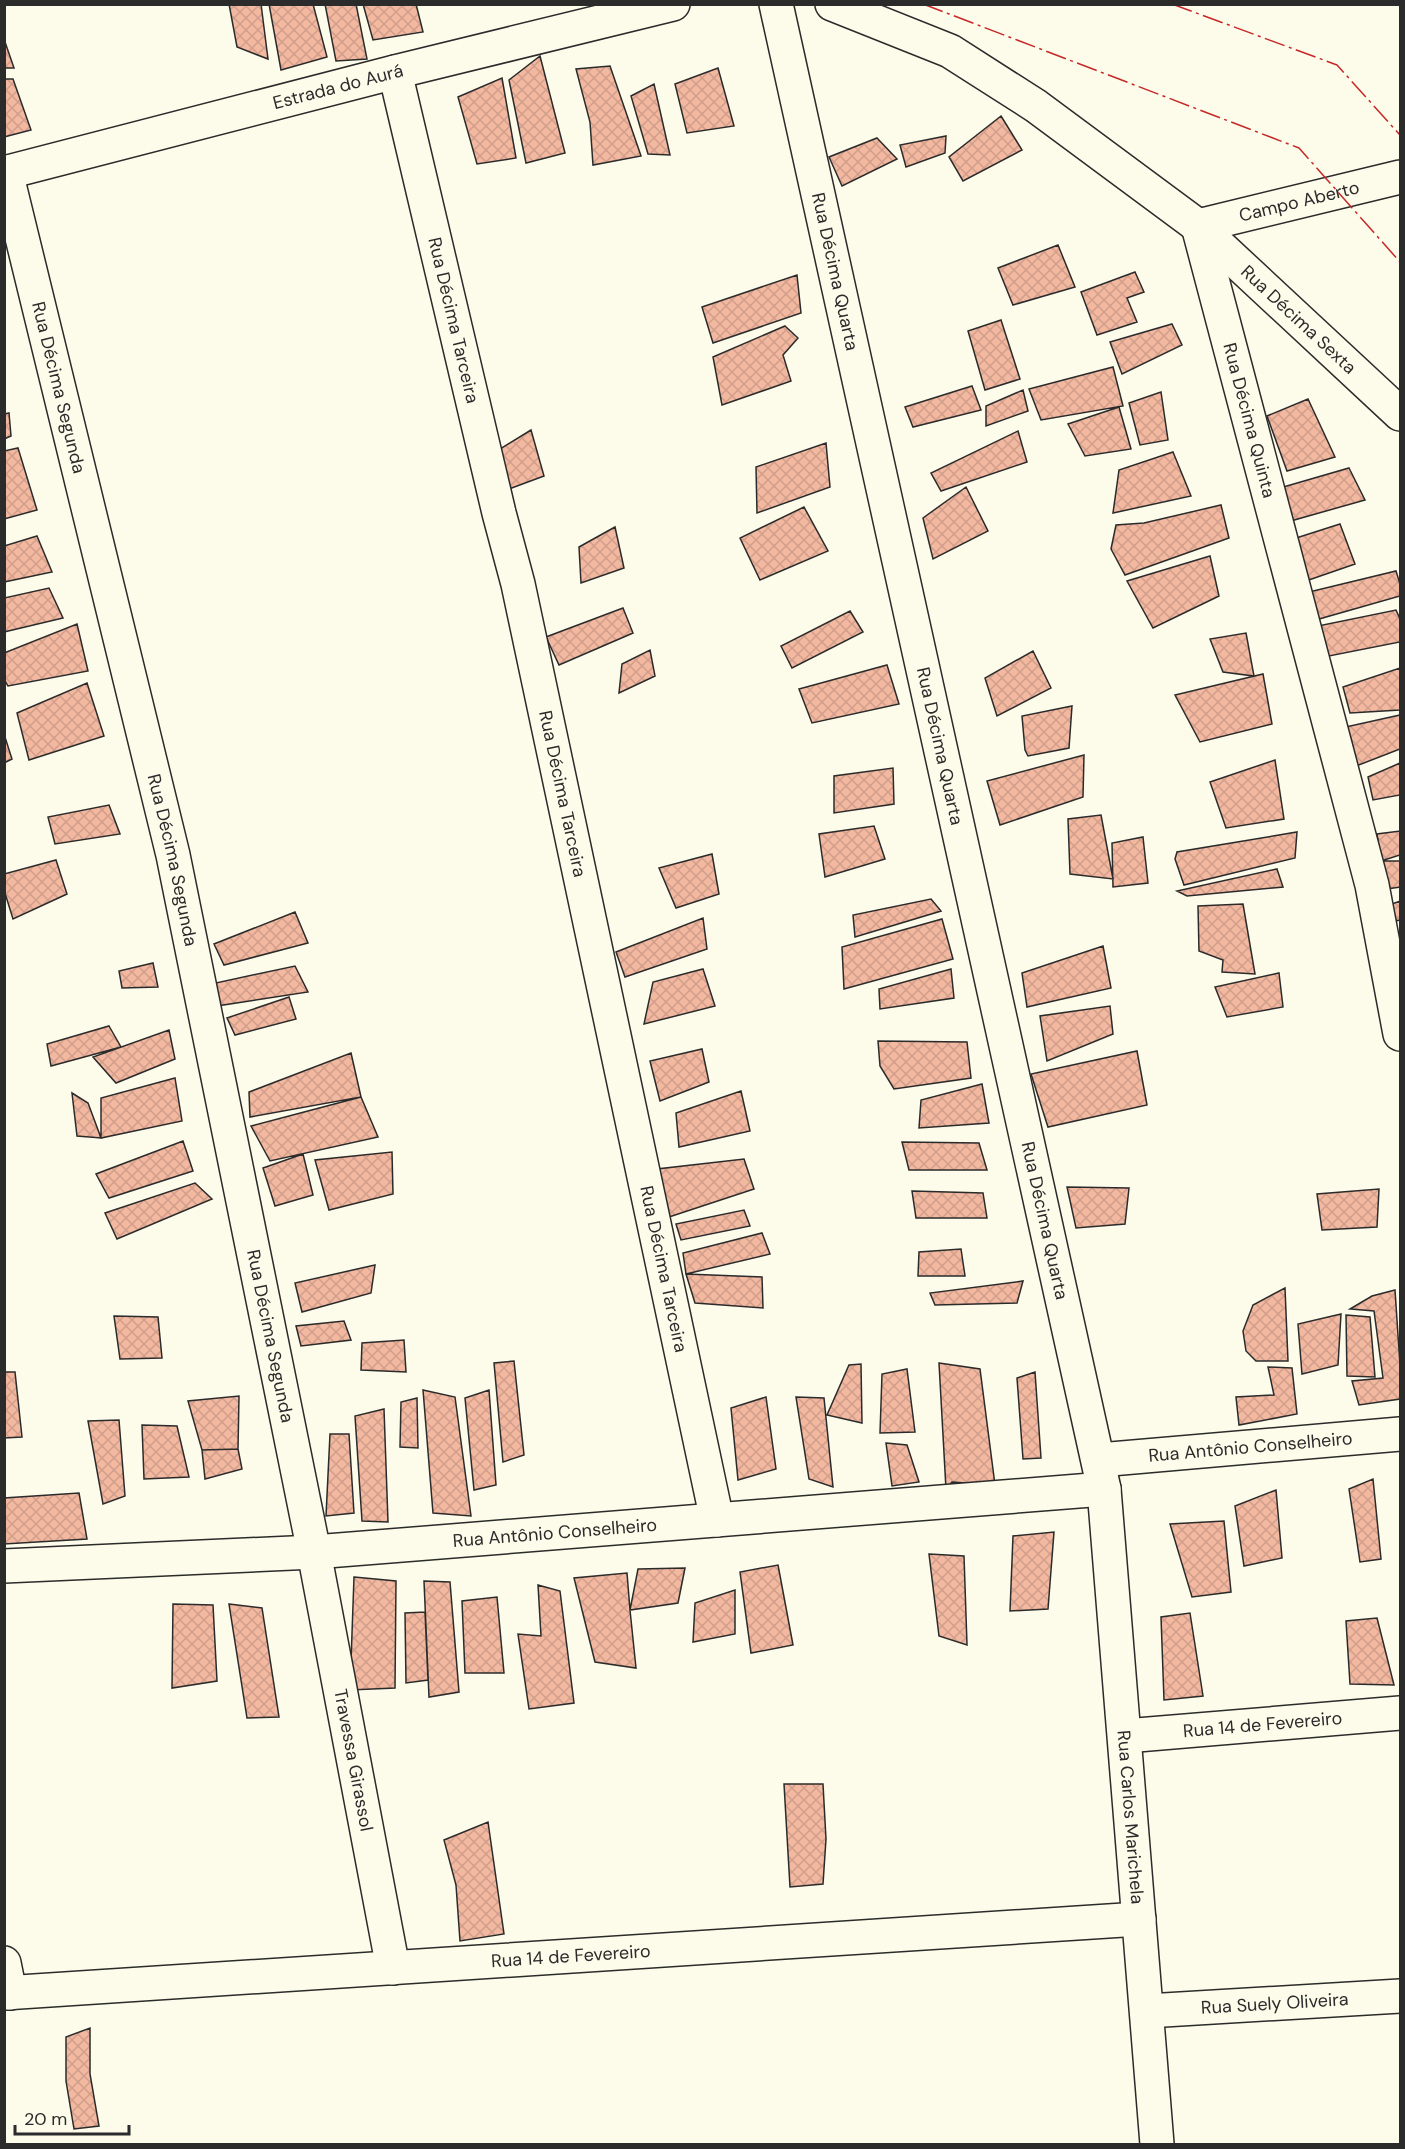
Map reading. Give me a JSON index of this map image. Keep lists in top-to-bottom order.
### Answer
{
  "streets": {
    "street": [
      "Estrada do Aurá",
      "Campo Aberto",
      "Rua Décima Quarta",
      "Rua Décima Sexta",
      "Rua Décima Tarceira",
      "Rua Décima Segunda",
      "Rua Décima Quinta",
      "Rua Antônio Conselheiro",
      "Rua 14 de Fevereiro",
      "Travessa Girassol",
      "Rua Carlos Marichela",
      "Rua Suely Oliveira"
    ]
  },
  "crossings": [
    ["Estrada do Aurá", "Rua Décima Tarceira"],
    ["Estrada do Aurá", "Rua Décima Segunda"],
    ["Campo Aberto", "Rua Décima Sexta"],
    ["Campo Aberto", "Rua Décima Quinta"],
    ["Rua Décima Quarta", "Rua Antônio Conselheiro"],
    ["Rua Décima Quarta", "Rua Carlos Marichela"],
    ["Rua Décima Sexta", "Rua Décima Quinta"],
    ["Rua Décima Tarceira", "Rua Antônio Conselheiro"],
    ["Rua Décima Segunda", "Rua Antônio Conselheiro"],
    ["Rua Décima Segunda", "Travessa Girassol"],
    ["Rua Antônio Conselheiro", "Travessa Girassol"],
    ["Rua Antônio Conselheiro", "Rua Carlos Marichela"],
    ["Rua 14 de Fevereiro", "Travessa Girassol"],
    ["Rua 14 de Fevereiro", "Rua Carlos Marichela"],
    ["Rua Carlos Marichela", "Rua Suely Oliveira"]
  ],
  "scale_bar": "20 m"
}
